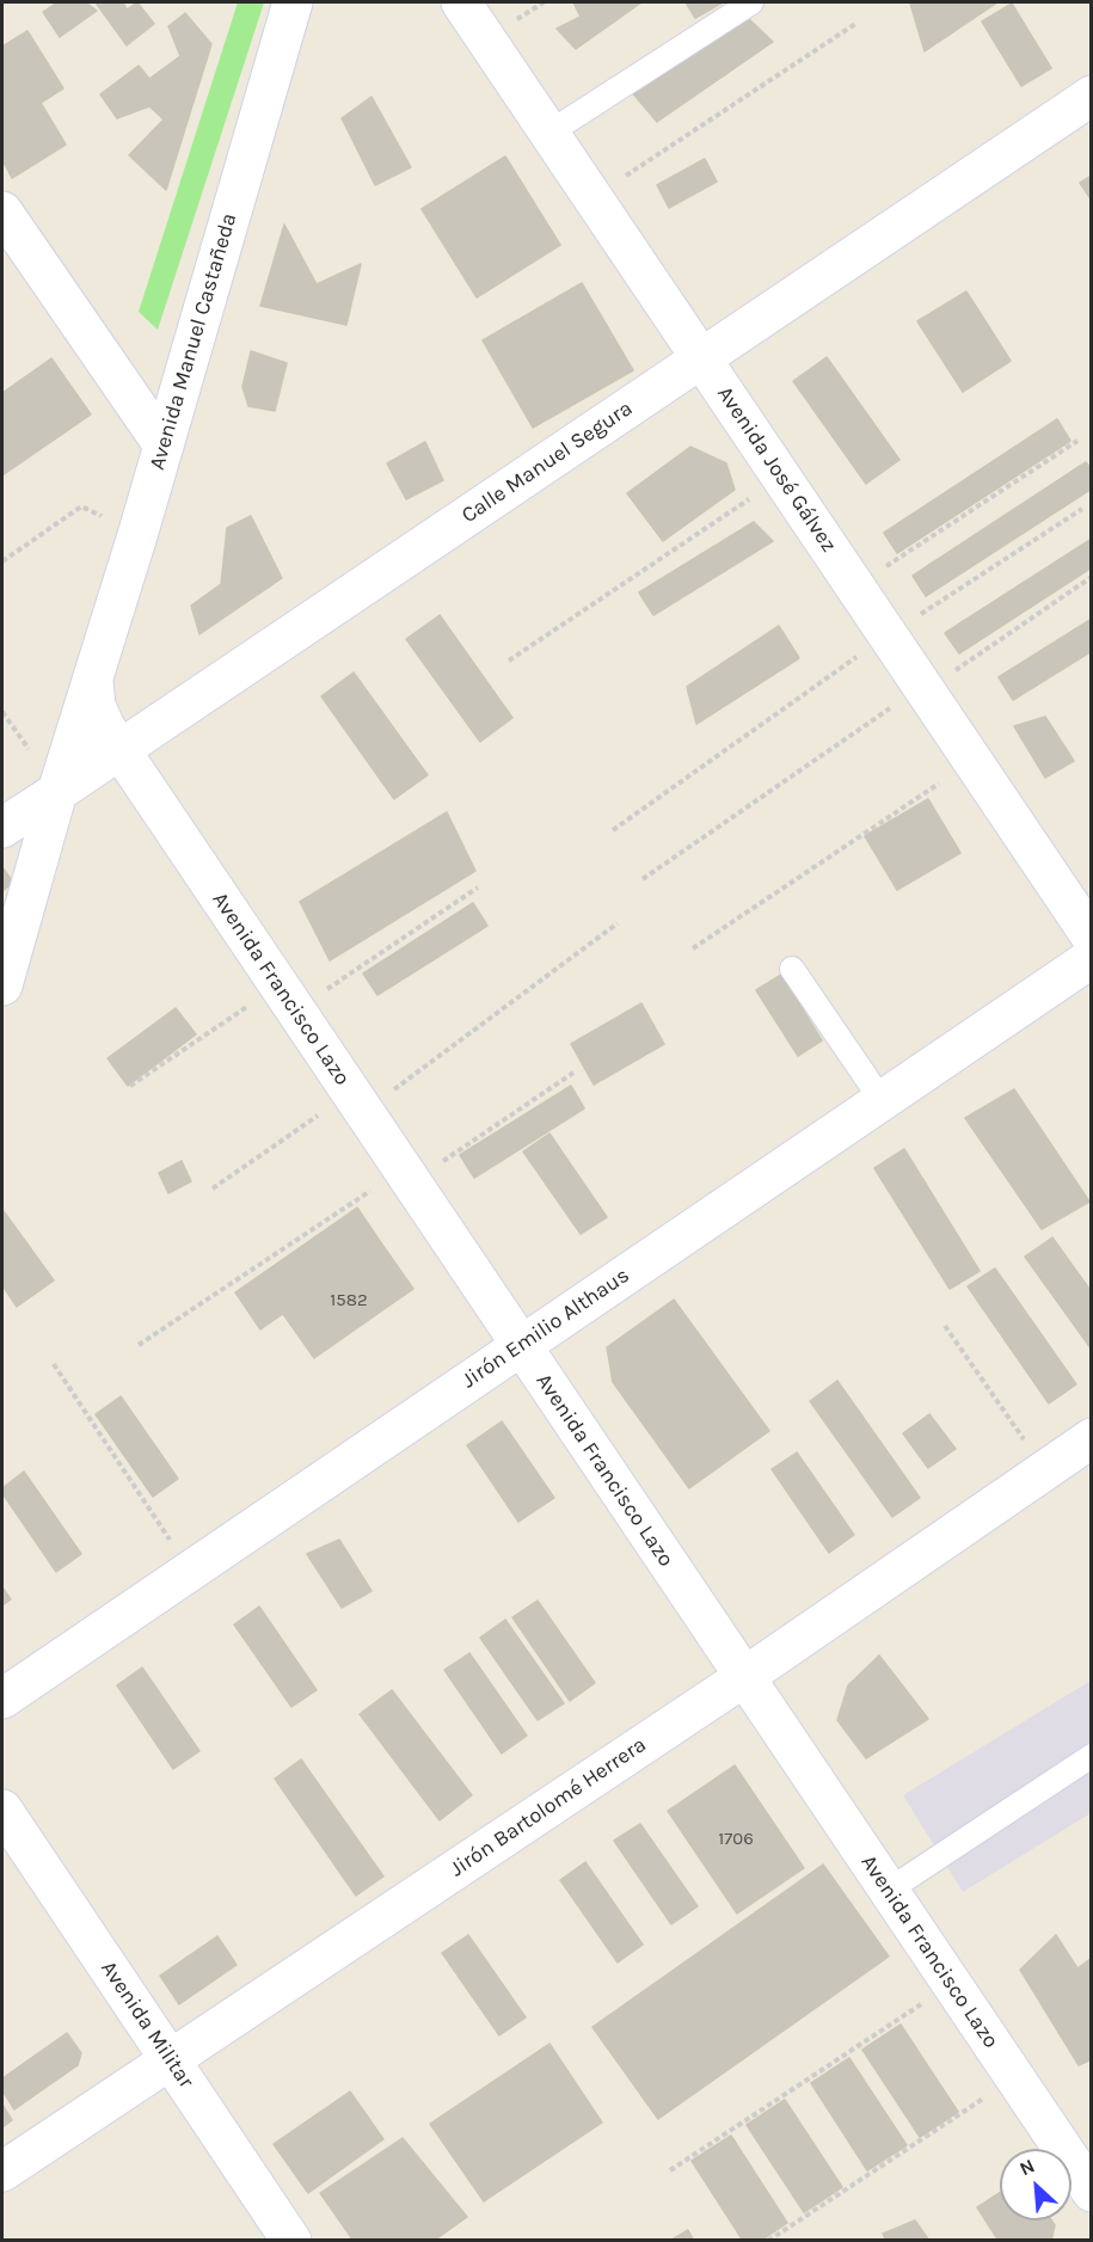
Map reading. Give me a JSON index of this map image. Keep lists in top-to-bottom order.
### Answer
{
  "streets": {
    "street": [
      "Avenida Manuel Castañeda",
      "Calle Manuel Segura",
      "Avenida José Gálvez",
      "Avenida Francisco Lazo",
      "Jirón Emilio Althaus",
      "Jirón Bartolomé Herrera",
      "Avenida Militar"
    ]
  },
  "crossings": [
    ["Avenida Manuel Castañeda", "Calle Manuel Segura"],
    ["Avenida Manuel Castañeda", "Avenida Francisco Lazo"],
    ["Calle Manuel Segura", "Avenida José Gálvez"],
    ["Calle Manuel Segura", "Avenida Francisco Lazo"],
    ["Avenida Francisco Lazo", "Jirón Emilio Althaus"],
    ["Avenida Francisco Lazo", "Jirón Bartolomé Herrera"],
    ["Jirón Bartolomé Herrera", "Avenida Militar"]
  ],
  "house_numbers": ["1582", "1706"],
  "north": "top left"
}
